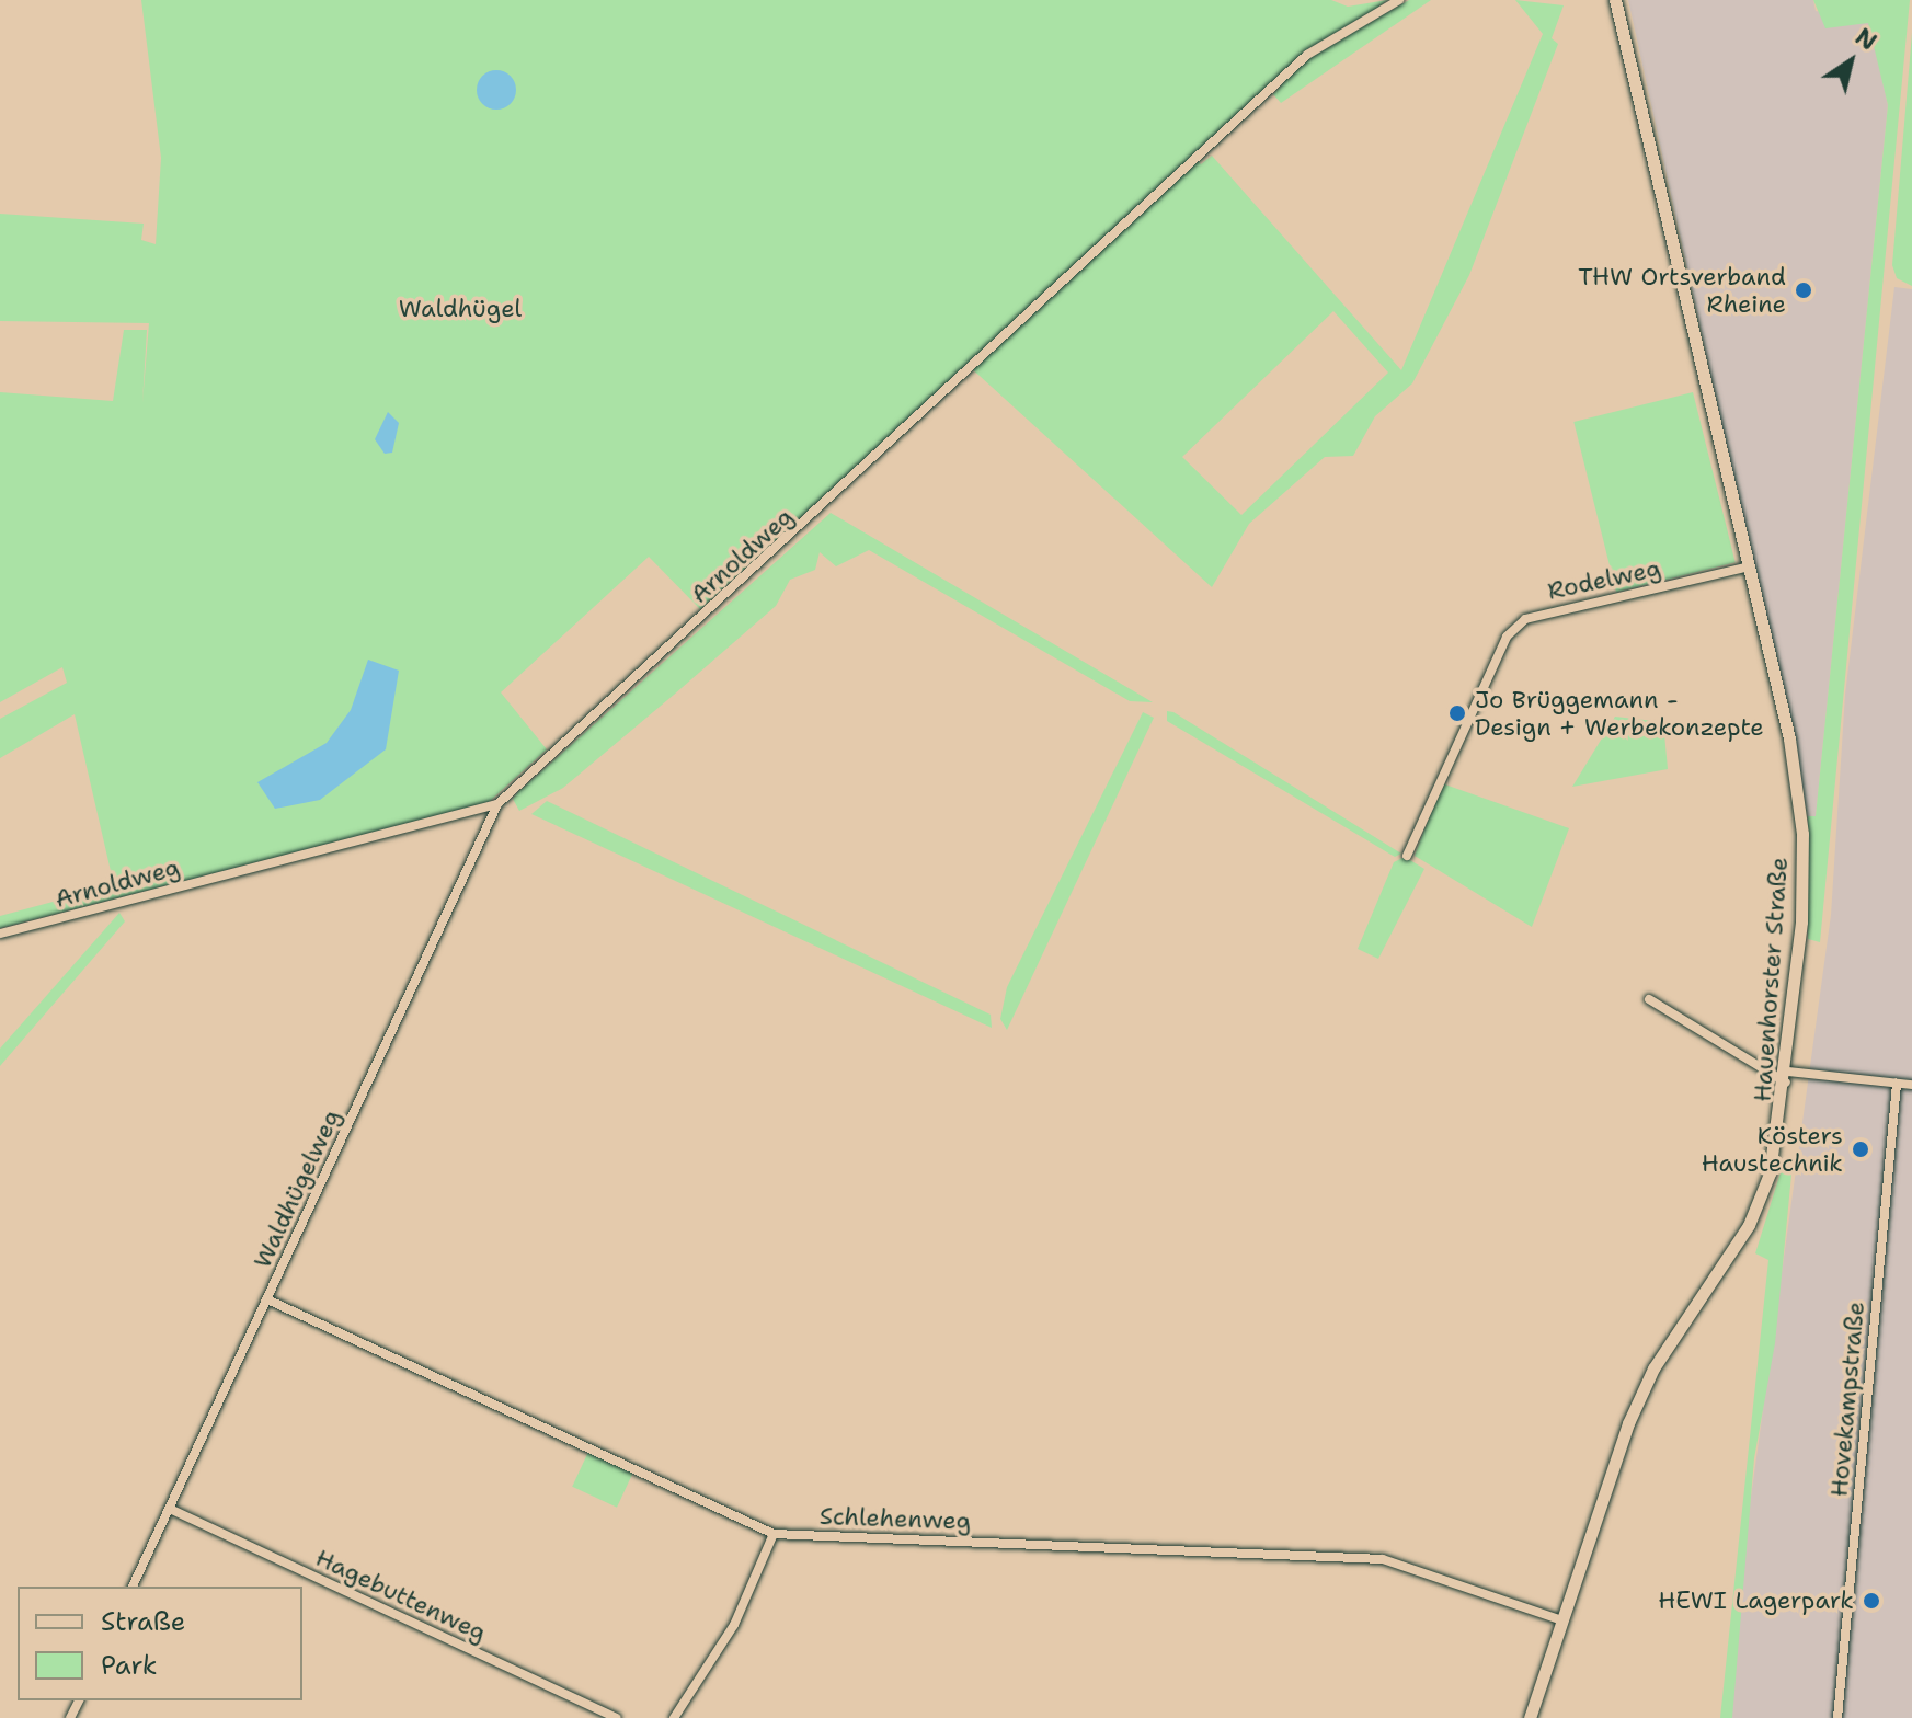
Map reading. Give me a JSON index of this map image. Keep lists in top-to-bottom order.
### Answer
{
  "streets": {
    "street": [
      "Arnoldweg",
      "Rodelweg",
      "Hauenhorster Straße",
      "Waldhügelweg",
      "Hovekampstraße",
      "Schlehenweg",
      "Hagebuttenweg"
    ]
  },
  "crossings": [
    ["Arnoldweg", "Waldhügelweg"],
    ["Rodelweg", "Hauenhorster Straße"],
    ["Hauenhorster Straße", "Schlehenweg"],
    ["Waldhügelweg", "Schlehenweg"],
    ["Waldhügelweg", "Hagebuttenweg"]
  ],
  "parks": ["Waldhügel"],
  "places": [
    "THW Ortsverband Rheine",
    "Jo Brüggemann - Design + Werbekonzepte",
    "Kösters Haustechnik",
    "HEWI Lagerpark"
  ],
  "legend": ["Straße", "Park"],
  "north": "top right"
}
